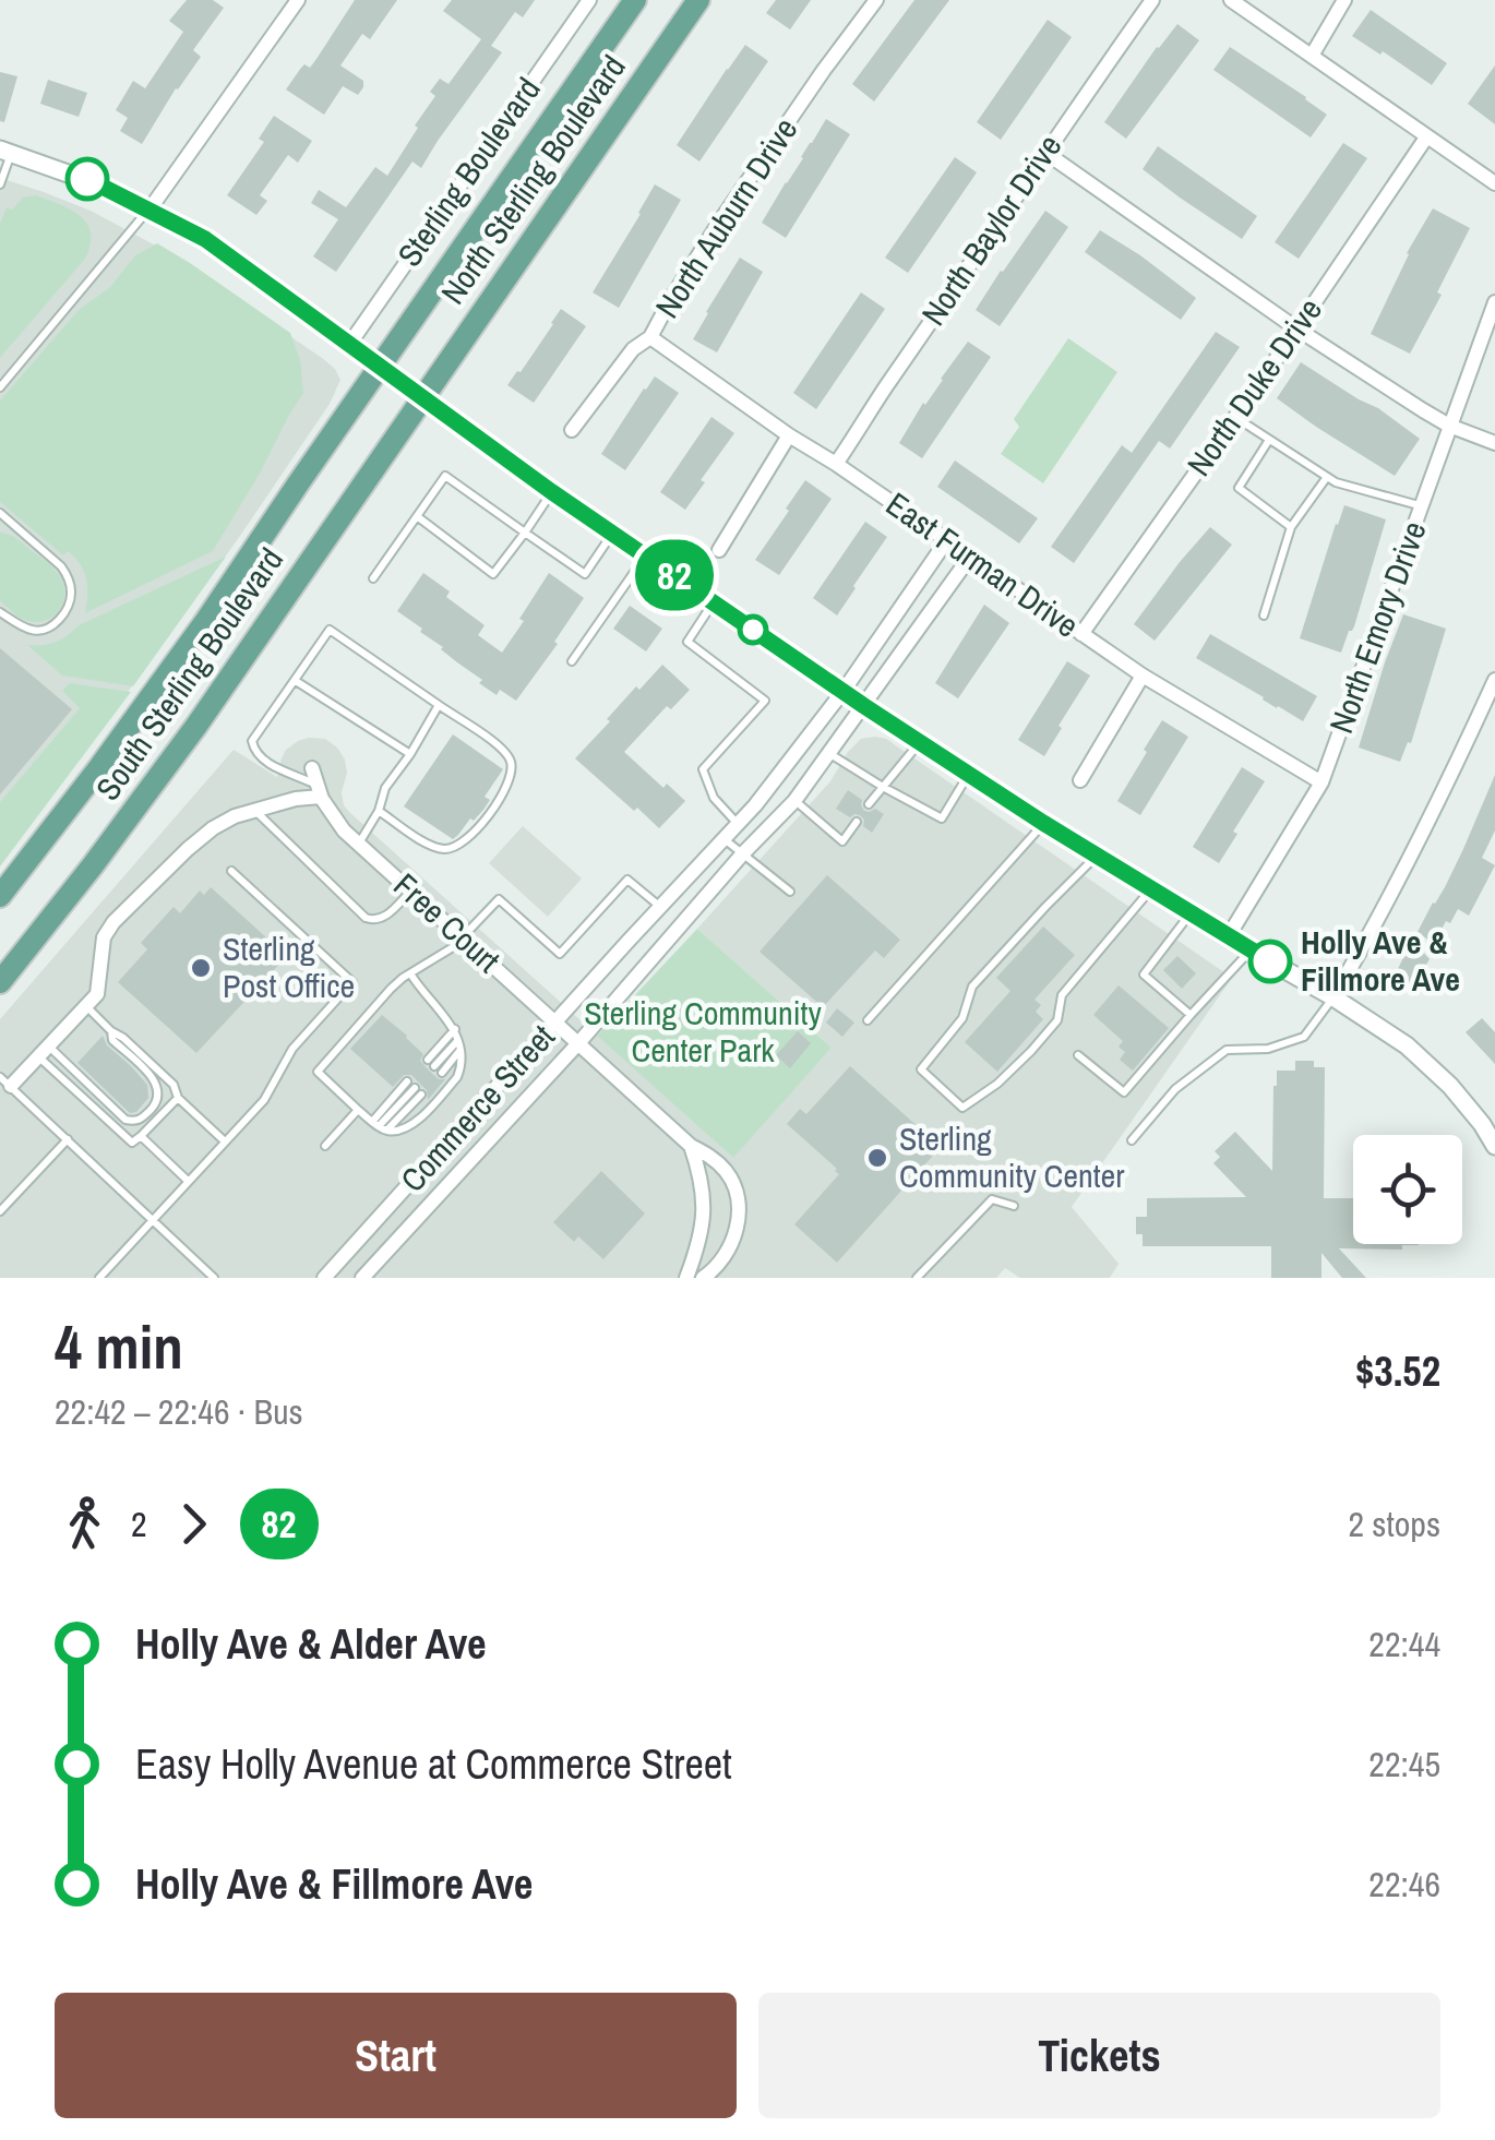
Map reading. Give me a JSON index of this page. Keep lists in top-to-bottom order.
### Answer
{
  "streets": {
    "main road": ["North Sterling Boulevard", "South Sterling Boulevard"],
    "street": [
      "Sterling Boulevard",
      "North Auburn Drive",
      "North Baylor Drive",
      "North Duke Drive",
      "East Furman Drive",
      "North Emory Drive",
      "Free Court",
      "Commerce Street"
    ]
  },
  "crossings": [
    ["North Sterling Boulevard", "South Sterling Boulevard"],
    ["North Auburn Drive", "East Furman Drive"],
    ["North Baylor Drive", "East Furman Drive"],
    ["North Duke Drive", "East Furman Drive"],
    ["East Furman Drive", "North Emory Drive"],
    ["East Furman Drive", "Commerce Street"],
    ["Free Court", "Commerce Street"]
  ],
  "parks": ["Sterling Community Center Park"],
  "places": ["Holly Ave & Fillmore Ave", "Sterling Post Office", "Sterling Community Center"],
  "lines": ["bus line 82"],
  "page": {
    "on_map": "82",
    "heading": ["4 min", "22:42 – 22:46 · Bus", "$3.52"],
    "legs": ["2", "82", "2 stops"],
    "list": [
      {
        "name": "Holly Ave & Alder Ave",
        "value": "22:44"
      },
      {
        "name": "Easy Holly Avenue at Commerce Street",
        "value": "22:45"
      },
      {
        "name": "Holly Ave & Fillmore Ave",
        "value": "22:46"
      }
    ],
    "buttons": ["Start", "Tickets"]
  }
}
